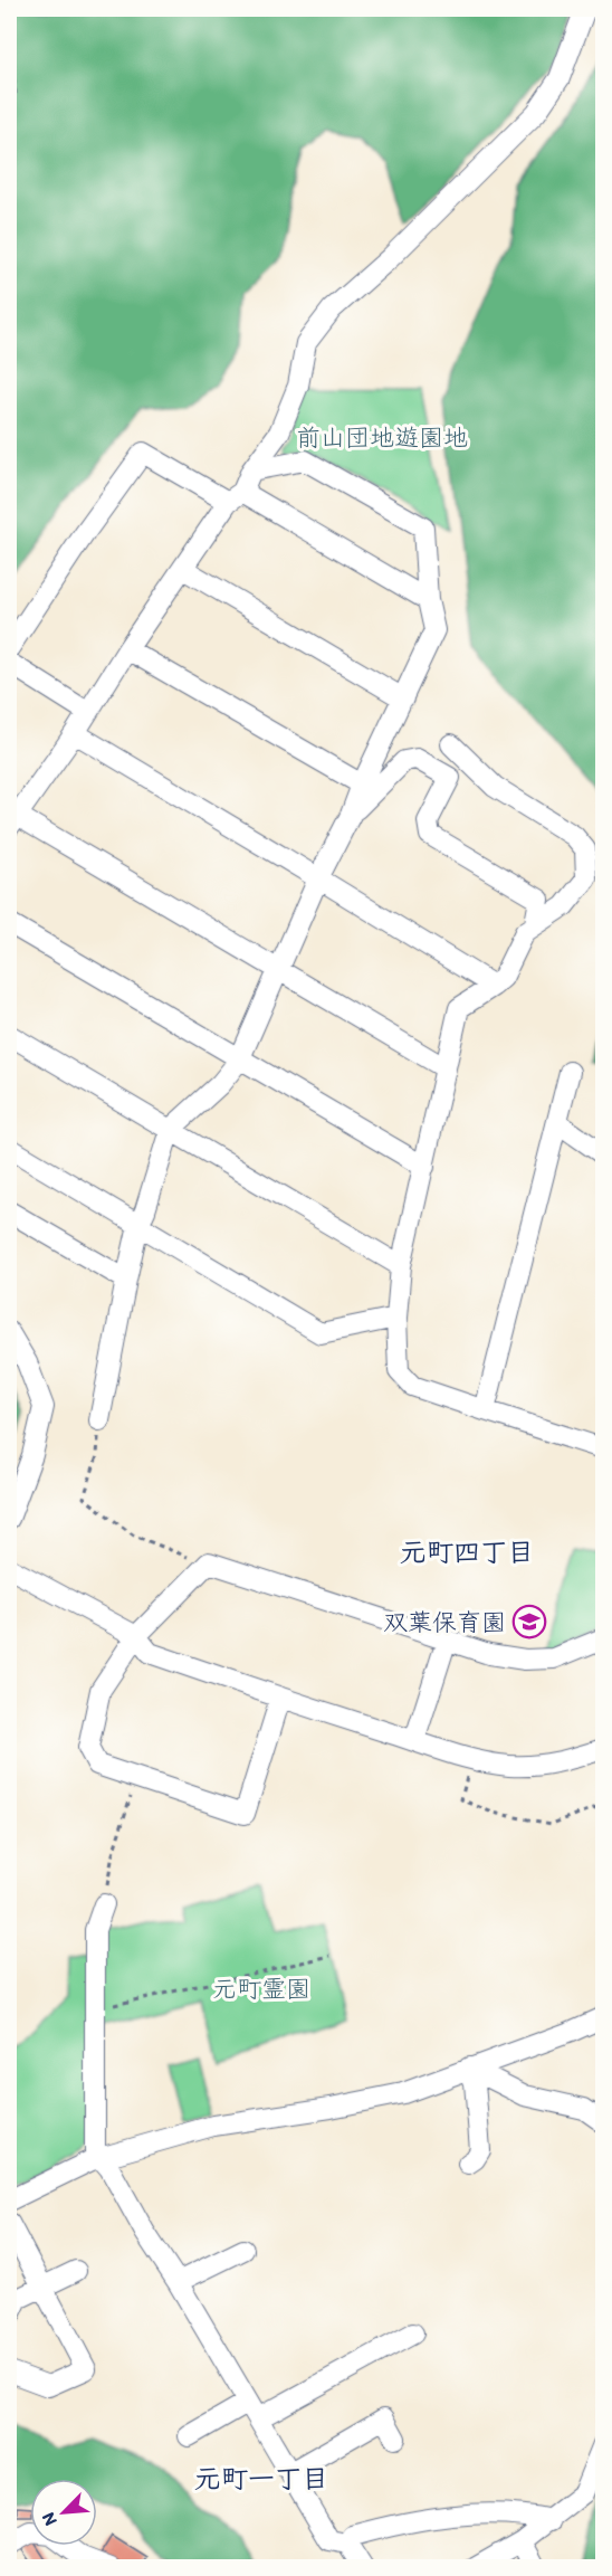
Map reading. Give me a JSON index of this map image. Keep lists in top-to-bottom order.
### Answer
{
  "districts": ["元町四丁目", "元町一丁目"],
  "parks": ["前山団地遊園地", "元町霊園"],
  "places": {
    "school or university": ["双葉保育園"]
  },
  "north": "bottom left"
}
